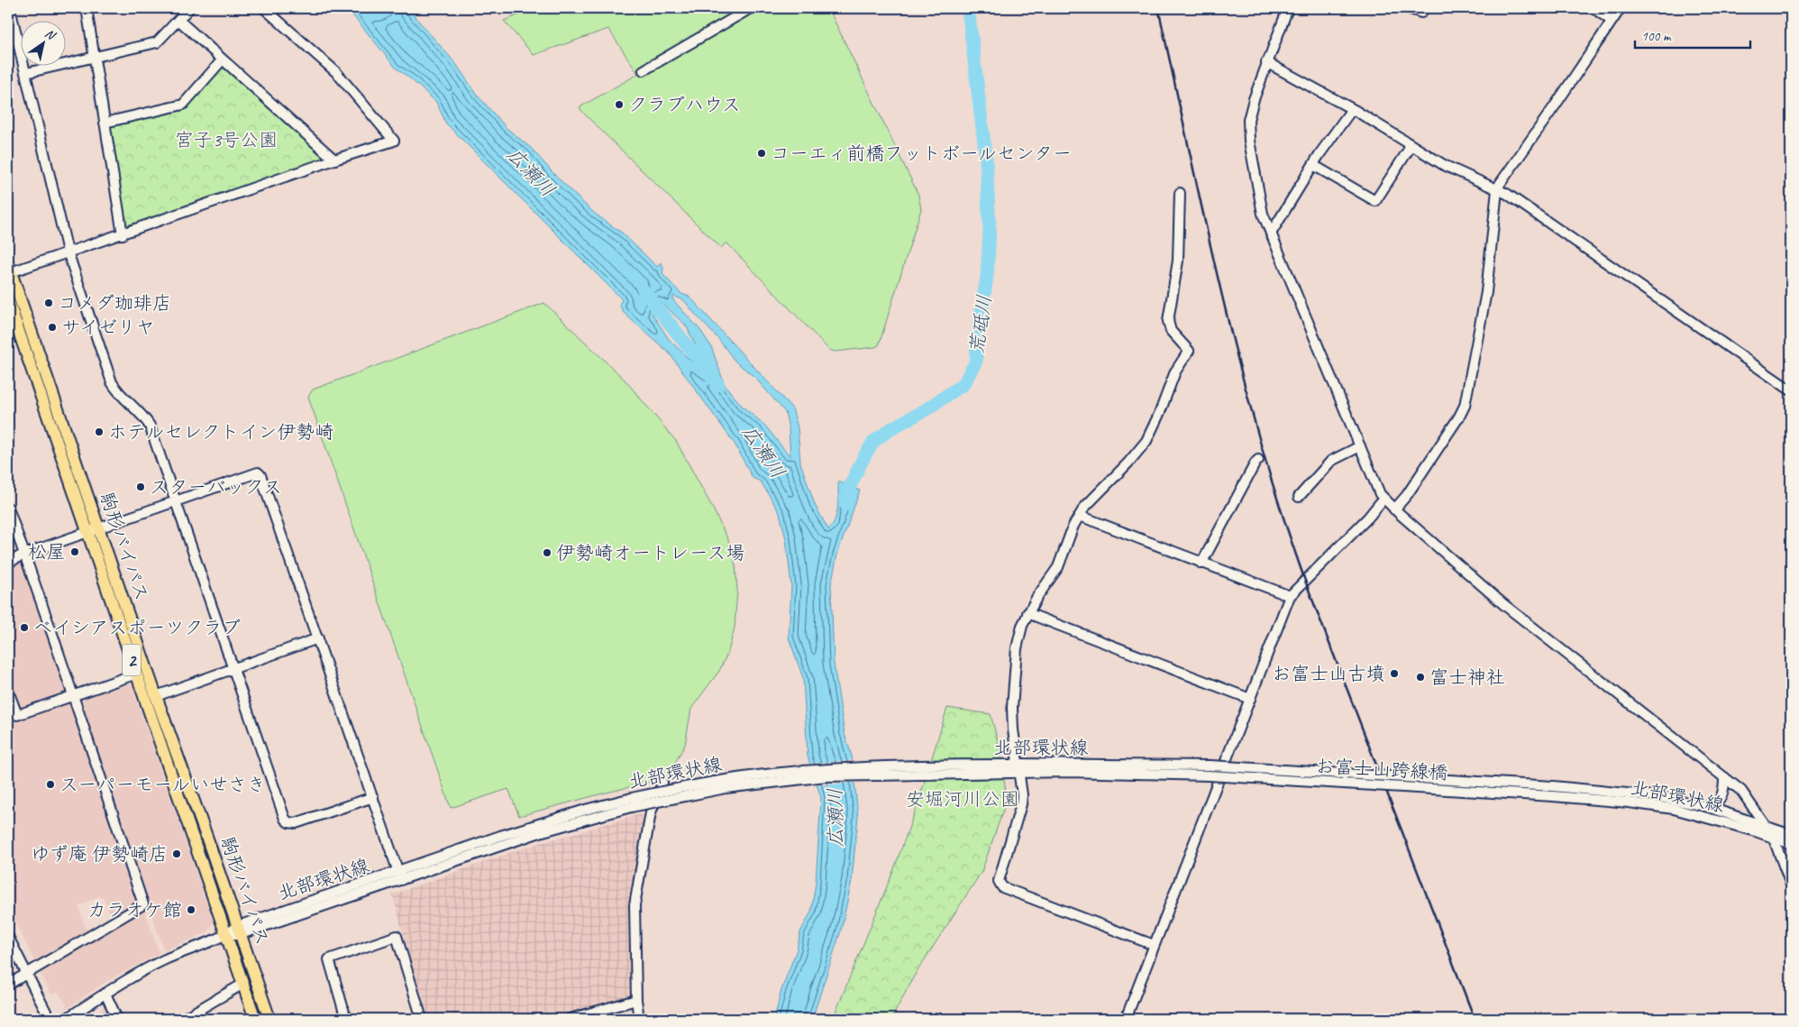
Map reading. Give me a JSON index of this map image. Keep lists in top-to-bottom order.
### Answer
{
  "streets": {
    "main road": ["駒形バイパス", "2"],
    "street": ["北部環状線", "お富士山跨線橋"]
  },
  "crossings": [
    ["駒形バイパス", "北部環状線"],
    ["北部環状線", "お富士山跨線橋"]
  ],
  "water": ["広瀬川", "荒砥川"],
  "parks": ["宮子3号公園", "安堀河川公園"],
  "places": [
    "クラブハウス",
    "コーエィ前橋フットボールセンター",
    "コメダ珈琲店",
    "サイゼリヤ",
    "ホテルセレクトイン伊勢崎",
    "スターバックス",
    "松屋",
    "伊勢崎オートレース場",
    "ベイシアスポーツクラブ",
    "お富士山古墳",
    "富士神社",
    "スーパーモールいせさき",
    "ゆず庵 伊勢崎店",
    "カラオケ館"
  ],
  "scale_bar": "100 m",
  "north": "top right"
}
